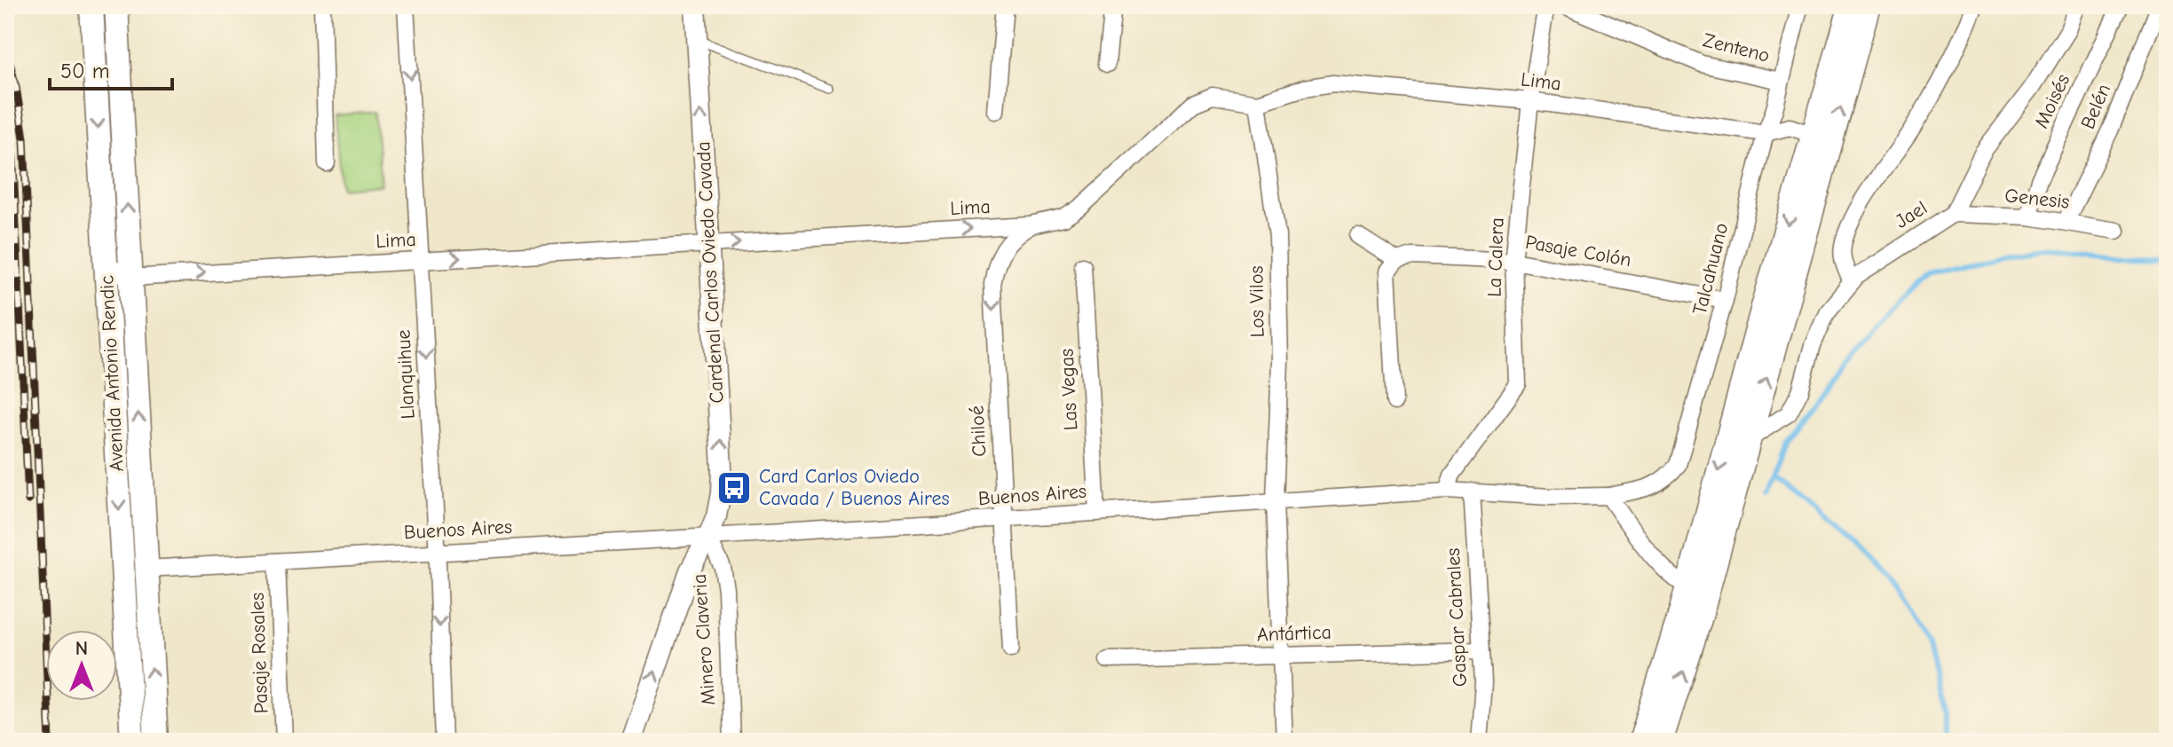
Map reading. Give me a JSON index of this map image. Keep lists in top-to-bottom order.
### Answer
{
  "streets": {
    "main road": ["Avenida Antonio Rendic"],
    "street": [
      "Zenteno",
      "Lima",
      "Moisés",
      "Belén",
      "Genesis",
      "Jael",
      "Pasaje Colón",
      "La Calera",
      "Talcahuano",
      "Cardenal Carlos Oviedo Cavada",
      "Los Vilos",
      "Llanquihue",
      "Las Vegas",
      "Chiloé",
      "Buenos Aires",
      "Gaspar Cabrales",
      "Antártica",
      "Minero Claveria",
      "Pasaje Rosales"
    ]
  },
  "crossings": [
    ["Zenteno", "Talcahuano"],
    ["Lima", "La Calera"],
    ["Lima", "Talcahuano"],
    ["Lima", "Cardenal Carlos Oviedo Cavada"],
    ["Lima", "Los Vilos"],
    ["Lima", "Avenida Antonio Rendic"],
    ["Lima", "Llanquihue"],
    ["Lima", "Chiloé"],
    ["Moisés", "Genesis"],
    ["Belén", "Genesis"],
    ["Genesis", "Jael"],
    ["Pasaje Colón", "La Calera"],
    ["Pasaje Colón", "Talcahuano"],
    ["La Calera", "Buenos Aires"],
    ["Talcahuano", "Buenos Aires"],
    ["Cardenal Carlos Oviedo Cavada", "Buenos Aires"],
    ["Cardenal Carlos Oviedo Cavada", "Minero Claveria"],
    ["Los Vilos", "Buenos Aires"],
    ["Los Vilos", "Antártica"],
    ["Avenida Antonio Rendic", "Buenos Aires"],
    ["Llanquihue", "Buenos Aires"],
    ["Las Vegas", "Buenos Aires"],
    ["Chiloé", "Buenos Aires"],
    ["Buenos Aires", "Gaspar Cabrales"],
    ["Buenos Aires", "Minero Claveria"],
    ["Buenos Aires", "Pasaje Rosales"],
    ["Gaspar Cabrales", "Antártica"]
  ],
  "one_way": [
    "Lima",
    "Cardenal Carlos Oviedo Cavada",
    "Llanquihue",
    "Chiloé"
  ],
  "places": {
    "bus stop": ["Card Carlos Oviedo Cavada / Buenos Aires"]
  },
  "scale_bar": "50 m",
  "north": "top"
}
